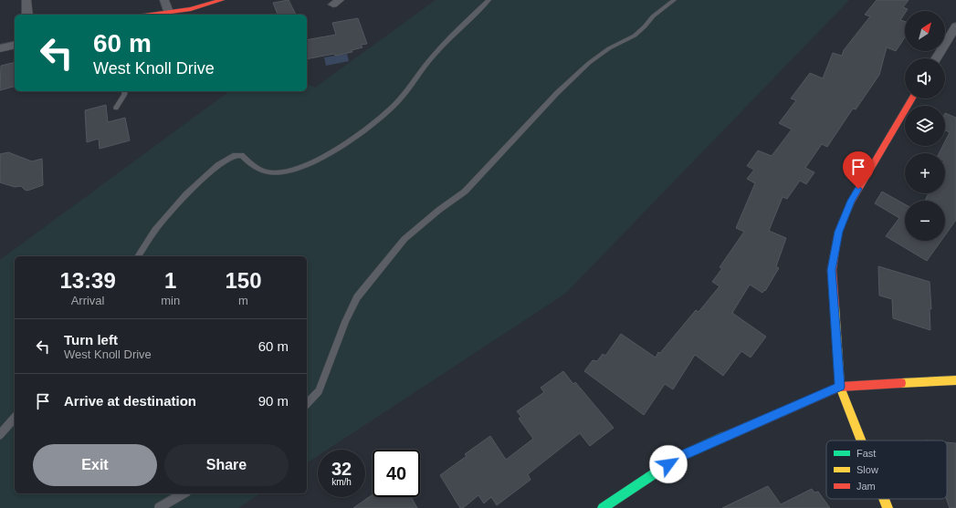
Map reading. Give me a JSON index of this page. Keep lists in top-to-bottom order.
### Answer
{
  "legend": ["Fast", "Slow", "Jam"],
  "north": "top right",
  "page": {
    "map_buttons": ["+", "−"],
    "turn": ["60 m", "West Knoll Drive"],
    "eta": [
      "13:39",
      "Arrival",
      "1",
      "min",
      "150",
      "m"
    ],
    "list": [
      {
        "name": "Turn left",
        "note": "West Knoll Drive",
        "value": "60 m"
      },
      {
        "name": "Arrive at destination",
        "value": "90 m"
      }
    ],
    "buttons": ["Exit", "Share"],
    "speed": "32 km/h",
    "limit": "40"
  }
}
